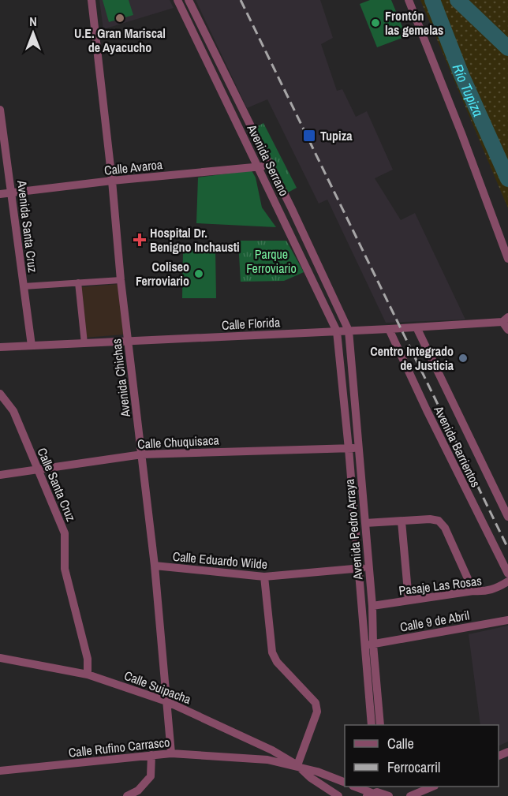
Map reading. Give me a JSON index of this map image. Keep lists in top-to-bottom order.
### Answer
{
  "streets": {
    "street": [
      "Avenida Serrano",
      "Calle Avaroa",
      "Avenida Santa Cruz",
      "Calle Florida",
      "Avenida Chichas",
      "Calle Chuquisaca",
      "Avenida Barrientos",
      "Calle Santa Cruz",
      "Avenida Pedro Arraya",
      "Calle Eduardo Wilde",
      "Pasaje Las Rosas",
      "Calle 9 de Abril",
      "Calle Suipacha",
      "Calle Rufino Carrasco"
    ]
  },
  "crossings": [
    ["Avenida Serrano", "Calle Avaroa"],
    ["Avenida Serrano", "Calle Florida"],
    ["Avenida Serrano", "Avenida Pedro Arraya"],
    ["Calle Avaroa", "Avenida Santa Cruz"],
    ["Calle Avaroa", "Avenida Chichas"],
    ["Avenida Santa Cruz", "Calle Florida"],
    ["Calle Florida", "Avenida Chichas"],
    ["Calle Florida", "Avenida Barrientos"],
    ["Calle Florida", "Avenida Pedro Arraya"],
    ["Avenida Chichas", "Calle Chuquisaca"],
    ["Avenida Chichas", "Calle Eduardo Wilde"],
    ["Avenida Chichas", "Calle Suipacha"],
    ["Avenida Chichas", "Calle Rufino Carrasco"],
    ["Calle Chuquisaca", "Calle Santa Cruz"],
    ["Calle Chuquisaca", "Avenida Pedro Arraya"],
    ["Calle Santa Cruz", "Calle Suipacha"],
    ["Avenida Pedro Arraya", "Calle Eduardo Wilde"],
    ["Avenida Pedro Arraya", "Pasaje Las Rosas"],
    ["Avenida Pedro Arraya", "Calle 9 de Abril"],
    ["Calle Suipacha", "Calle Rufino Carrasco"]
  ],
  "water": ["Río Tupiza"],
  "parks": ["Parque Ferroviario"],
  "places": {
    "other": [
      "U.E. Gran Mariscal de Ayacucho",
      "Frontón las gemelas",
      "Coliseo Ferroviario",
      "Centro Integrado de Justicia"
    ],
    "transit": ["Tupiza"],
    "health": ["Hospital Dr. Benigno Inchausti"]
  },
  "legend": ["Calle", "Ferrocarril"],
  "north": "top"
}
